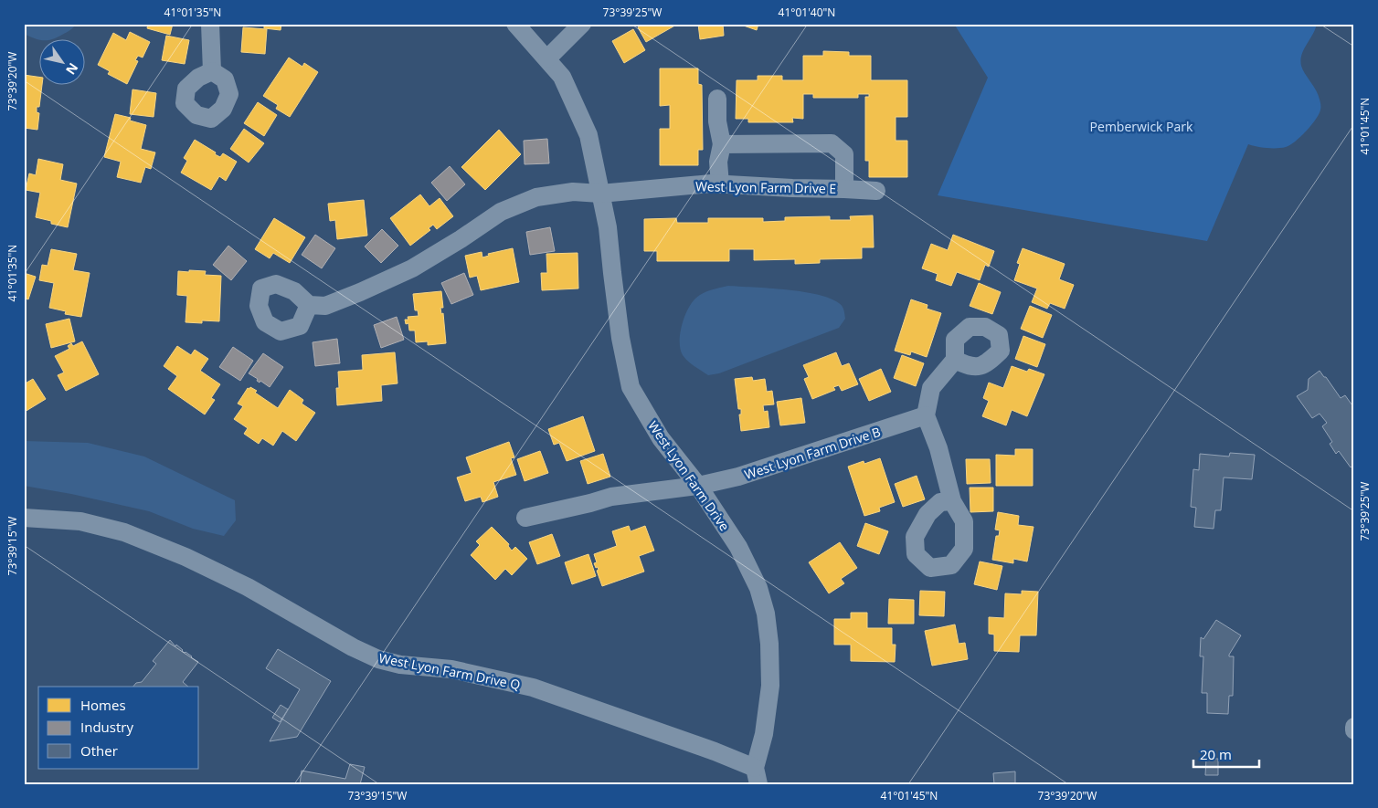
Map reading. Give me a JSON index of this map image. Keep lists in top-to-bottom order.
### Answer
{
  "streets": {
    "street": [
      "West Lyon Farm Drive E",
      "West Lyon Farm Drive B",
      "West Lyon Farm Drive",
      "West Lyon Farm Drive Q"
    ]
  },
  "crossings": [
    ["West Lyon Farm Drive E", "West Lyon Farm Drive"],
    ["West Lyon Farm Drive B", "West Lyon Farm Drive"],
    ["West Lyon Farm Drive", "West Lyon Farm Drive Q"]
  ],
  "parks": ["Pemberwick Park"],
  "legend": ["Homes", "Industry", "Other"],
  "scale_bar": "20 m",
  "north": "bottom right",
  "coordinates": [
    "41°01'35\"N",
    "73°39'25\"W",
    "41°01'40\"N",
    "73°39'20\"W",
    "41°01'45\"N",
    "73°39'15\"W"
  ]
}
